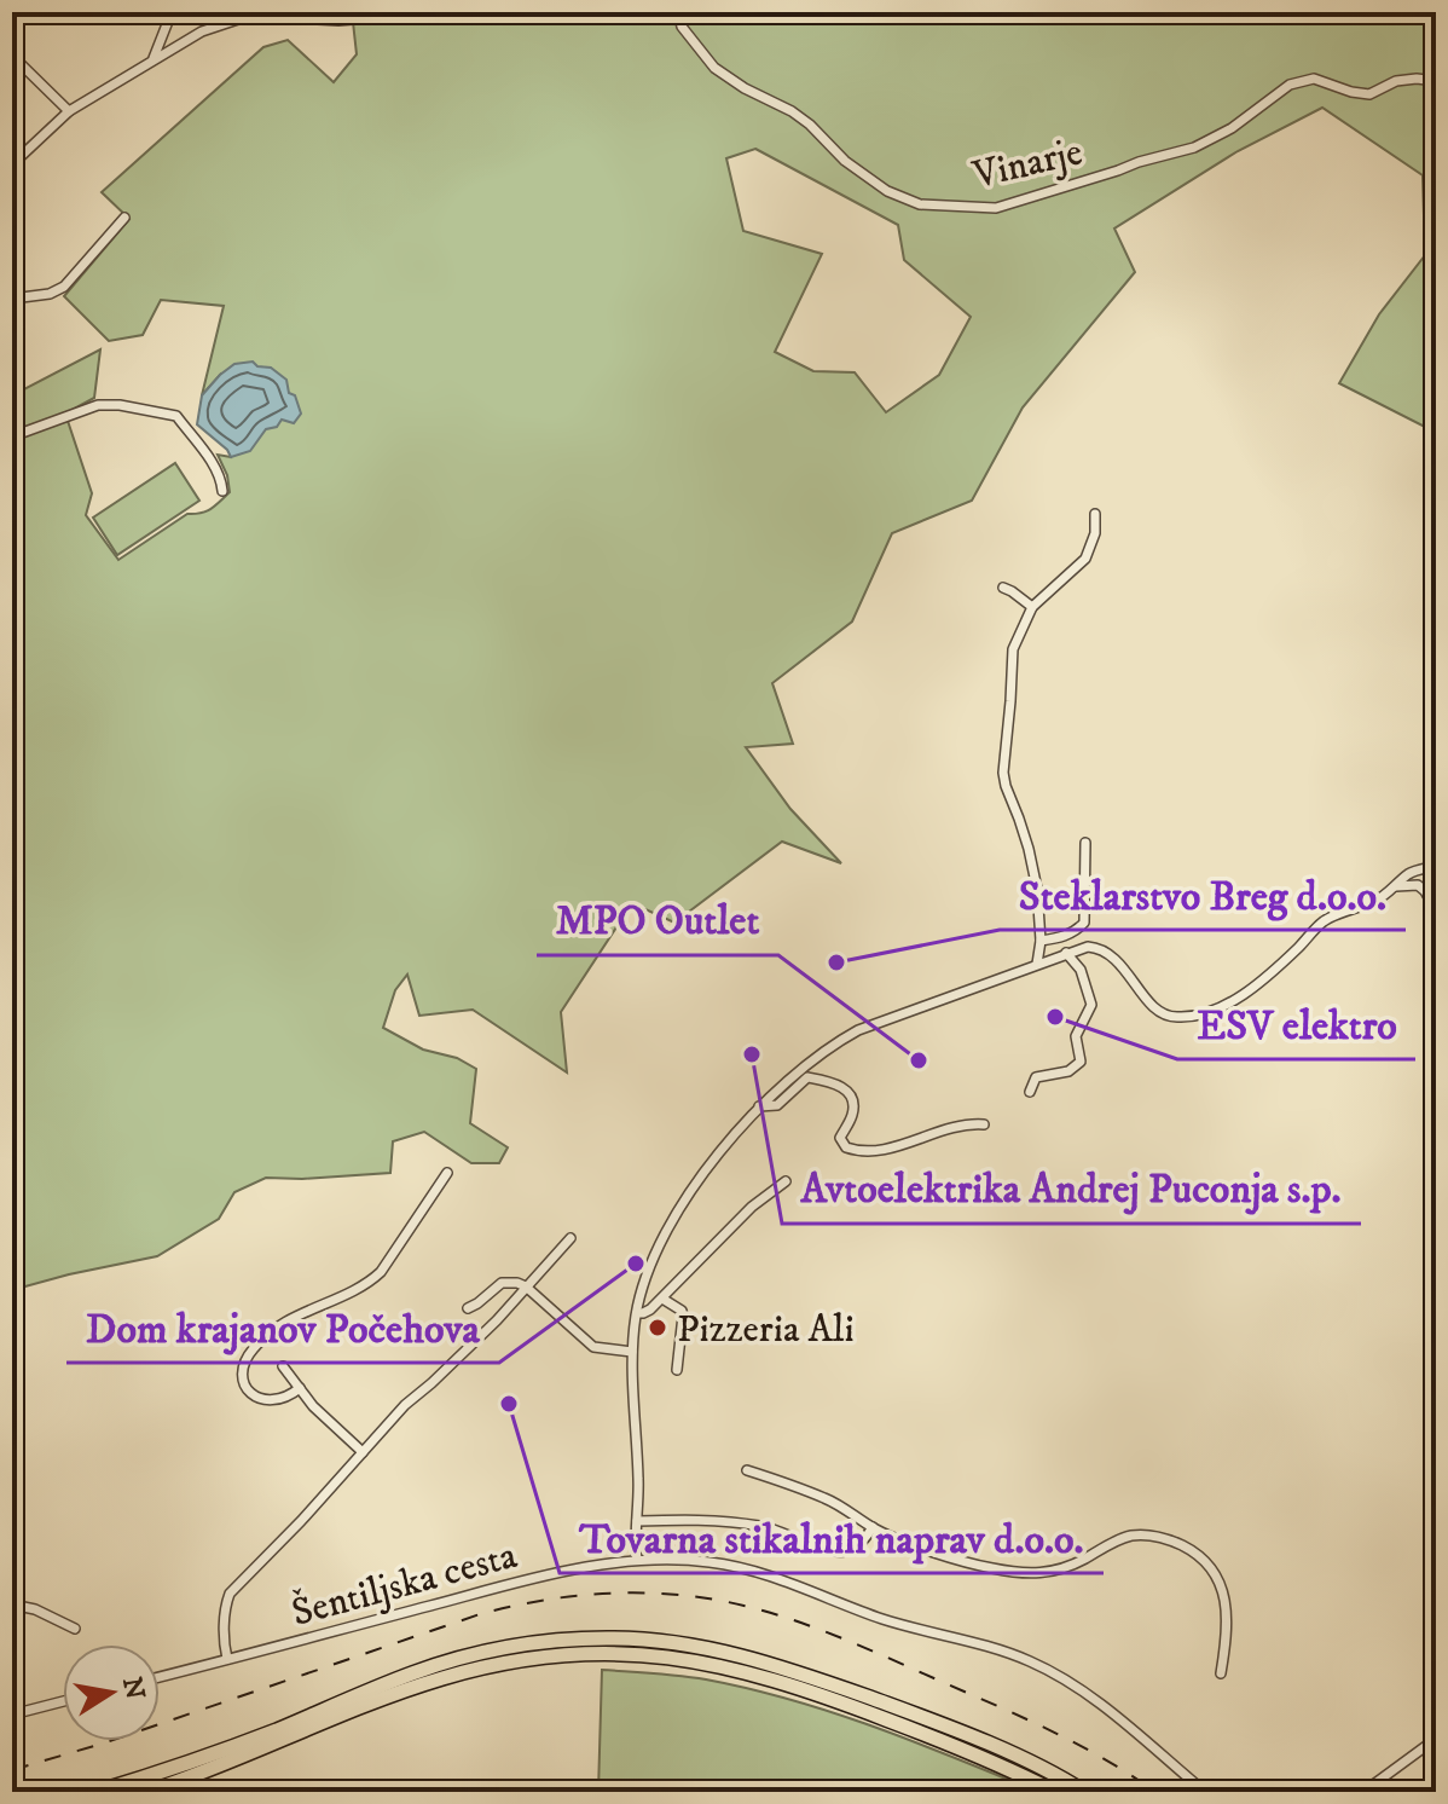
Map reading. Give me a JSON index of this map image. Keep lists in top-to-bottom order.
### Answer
{
  "streets": {
    "street": ["Vinarje", "Šentiljska cesta"]
  },
  "places": [
    "Steklarstvo Breg d.o.o.",
    "ESV elektro",
    "Avtoelektrika Andrej Puconja s.p.",
    "MPO Outlet",
    "Dom krajanov Počehova",
    "Pizzeria Ali",
    "Tovarna stikalnih naprav d.o.o."
  ],
  "north": "right"
}
